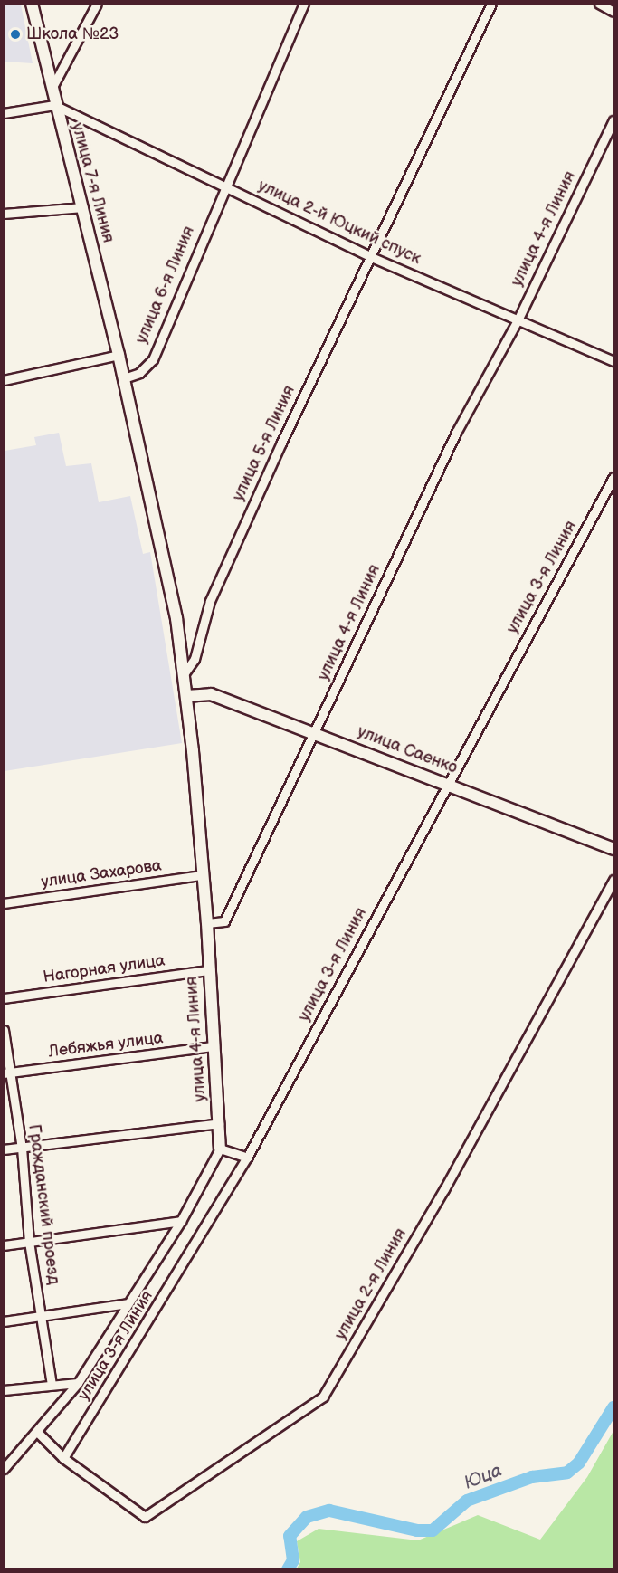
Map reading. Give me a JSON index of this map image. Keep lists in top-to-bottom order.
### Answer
{
  "streets": {
    "street": [
      "улица 7-я Линия",
      "улица 2-й Юцкий спуск",
      "улица 4-я Линия",
      "улица 6-я Линия",
      "улица 5-я Линия",
      "улица 3-я Линия",
      "улица Саенко",
      "улица Захарова",
      "Нагорная улица",
      "Лебяжья улица",
      "Гражданский проезд",
      "улица 2-я Линия"
    ]
  },
  "crossings": [
    ["улица 7-я Линия", "улица 2-й Юцкий спуск"],
    ["улица 7-я Линия", "улица 6-я Линия"],
    ["улица 2-й Юцкий спуск", "улица 4-я Линия"],
    ["улица 2-й Юцкий спуск", "улица 6-я Линия"],
    ["улица 2-й Юцкий спуск", "улица 5-я Линия"],
    ["улица 4-я Линия", "улица 3-я Линия"],
    ["улица 4-я Линия", "улица Саенко"],
    ["улица 4-я Линия", "Нагорная улица"],
    ["улица 4-я Линия", "Лебяжья улица"],
    ["улица 3-я Линия", "улица Саенко"],
    ["улица 3-я Линия", "улица 2-я Линия"],
    ["Лебяжья улица", "Гражданский проезд"]
  ],
  "water": ["Юца"],
  "places": ["Школа №23"]
}
